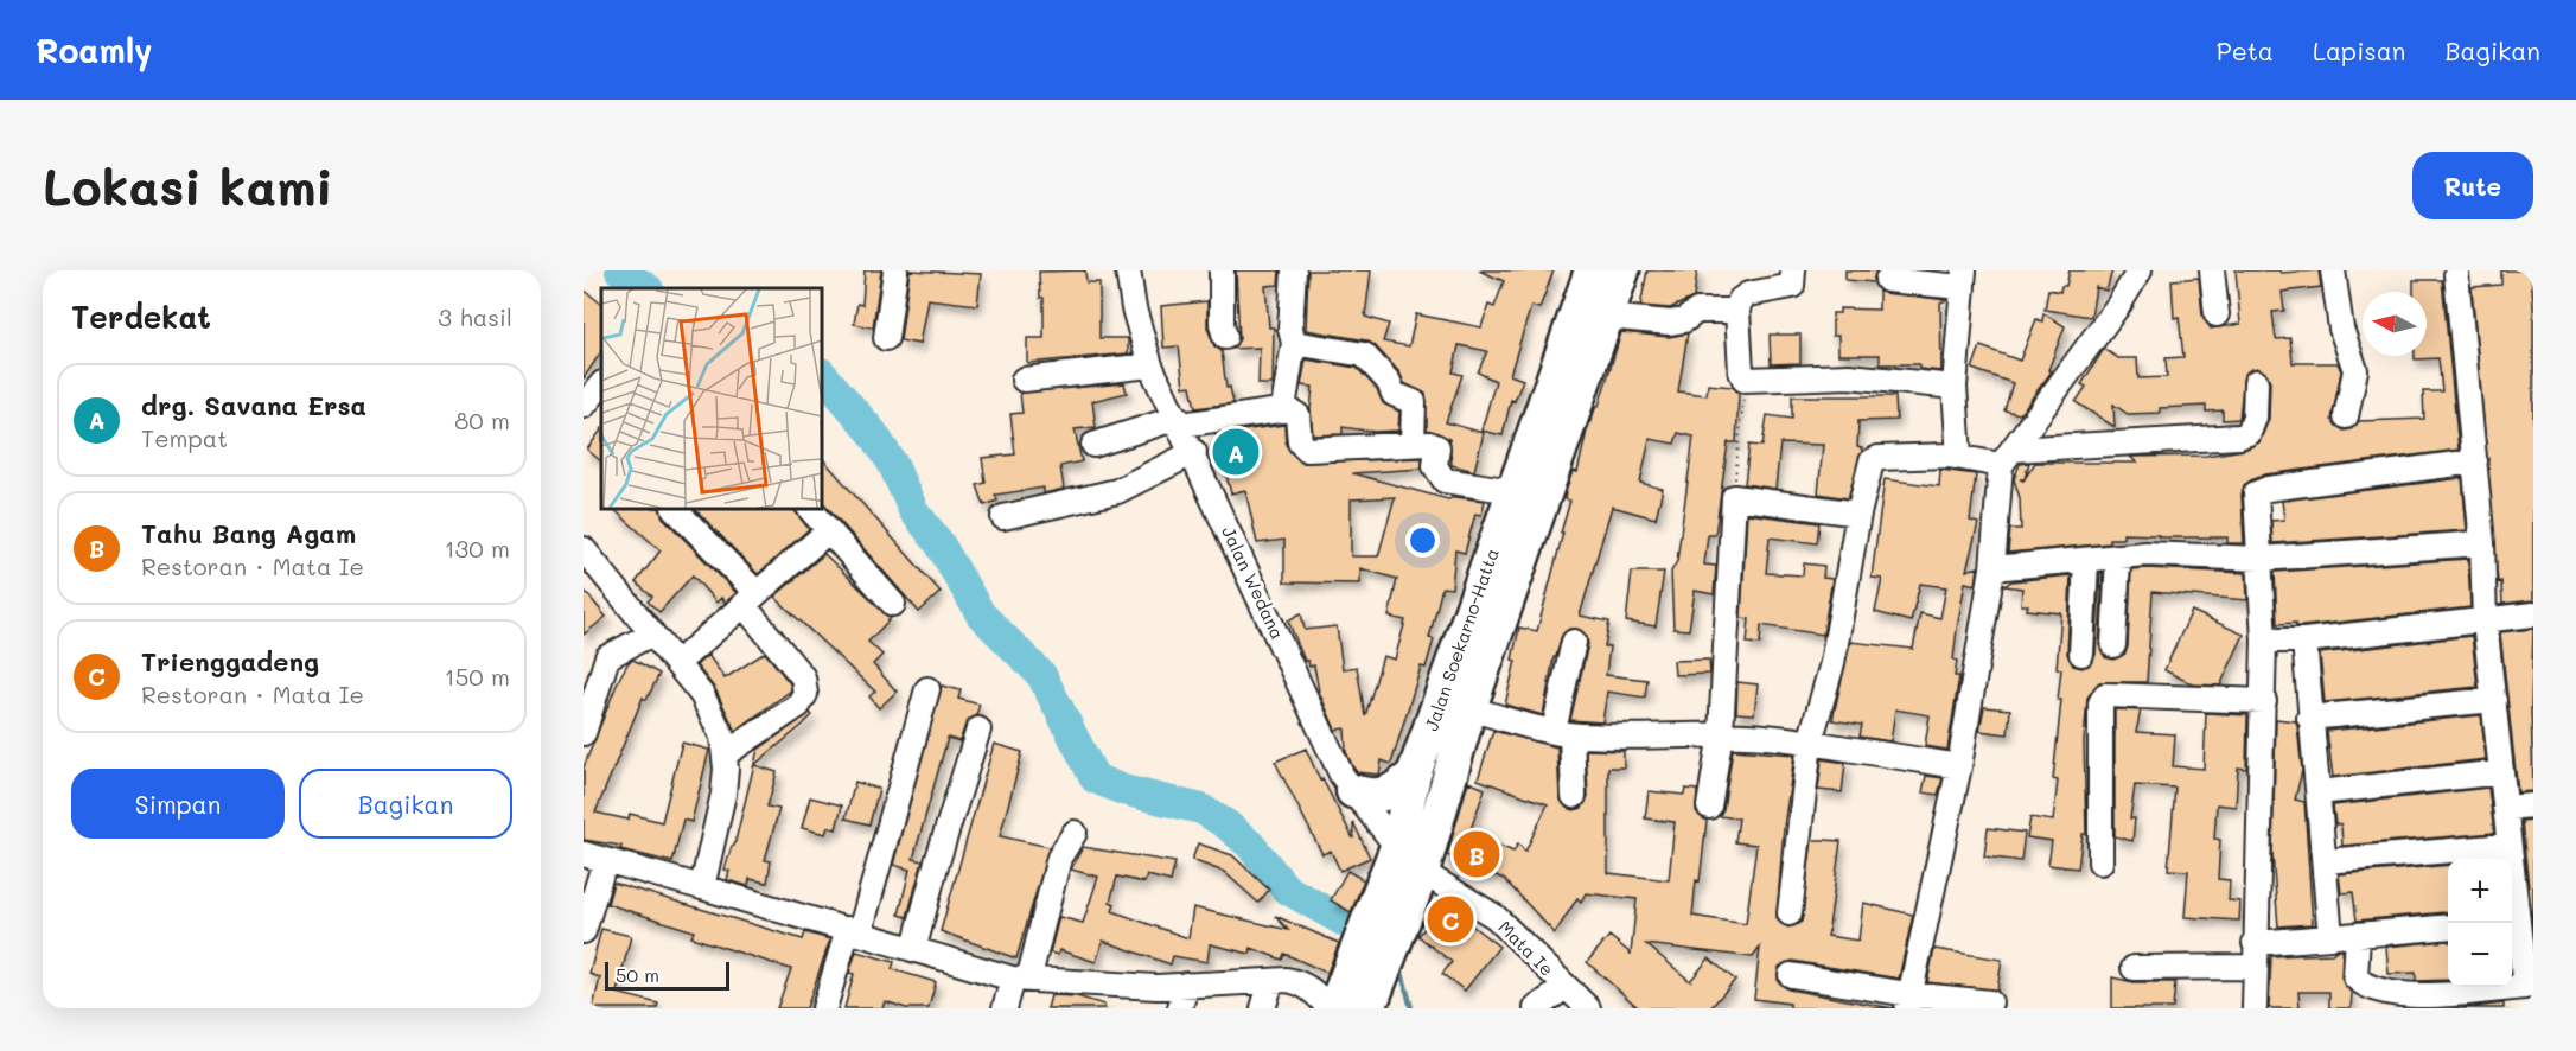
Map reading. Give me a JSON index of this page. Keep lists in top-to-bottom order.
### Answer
{
  "streets": {
    "highway": ["Jalan Soekarno-Hatta"],
    "street": ["Jalan Wedana", "Mata Ie"]
  },
  "crossings": [
    ["Jalan Wedana", "Jalan Soekarno-Hatta"],
    ["Jalan Wedana", "Mata Ie"],
    ["Jalan Soekarno-Hatta", "Mata Ie"]
  ],
  "scale_bar": "50 m",
  "north": "left",
  "page": {
    "header": "Roamly",
    "nav": ["Peta", "Lapisan", "Bagikan"],
    "buttons": [
      "Rute",
      ["Simpan", "Bagikan"]
    ],
    "title": "Lokasi kami",
    "heading": ["Terdekat", "3 hasil"],
    "list": [
      {
        "mark": "A",
        "name": "drg. Savana Ersa",
        "note": "Tempat",
        "value": "80 m"
      },
      {
        "mark": "B",
        "name": "Tahu Bang Agam",
        "note": "Restoran · Mata Ie",
        "value": "130 m"
      },
      {
        "mark": "C",
        "name": "Trienggadeng",
        "note": "Restoran · Mata Ie",
        "value": "150 m"
      }
    ],
    "pins": ["A", "B", "C"],
    "map_buttons": ["+", "−"],
    "scale": "50 m"
  }
}
